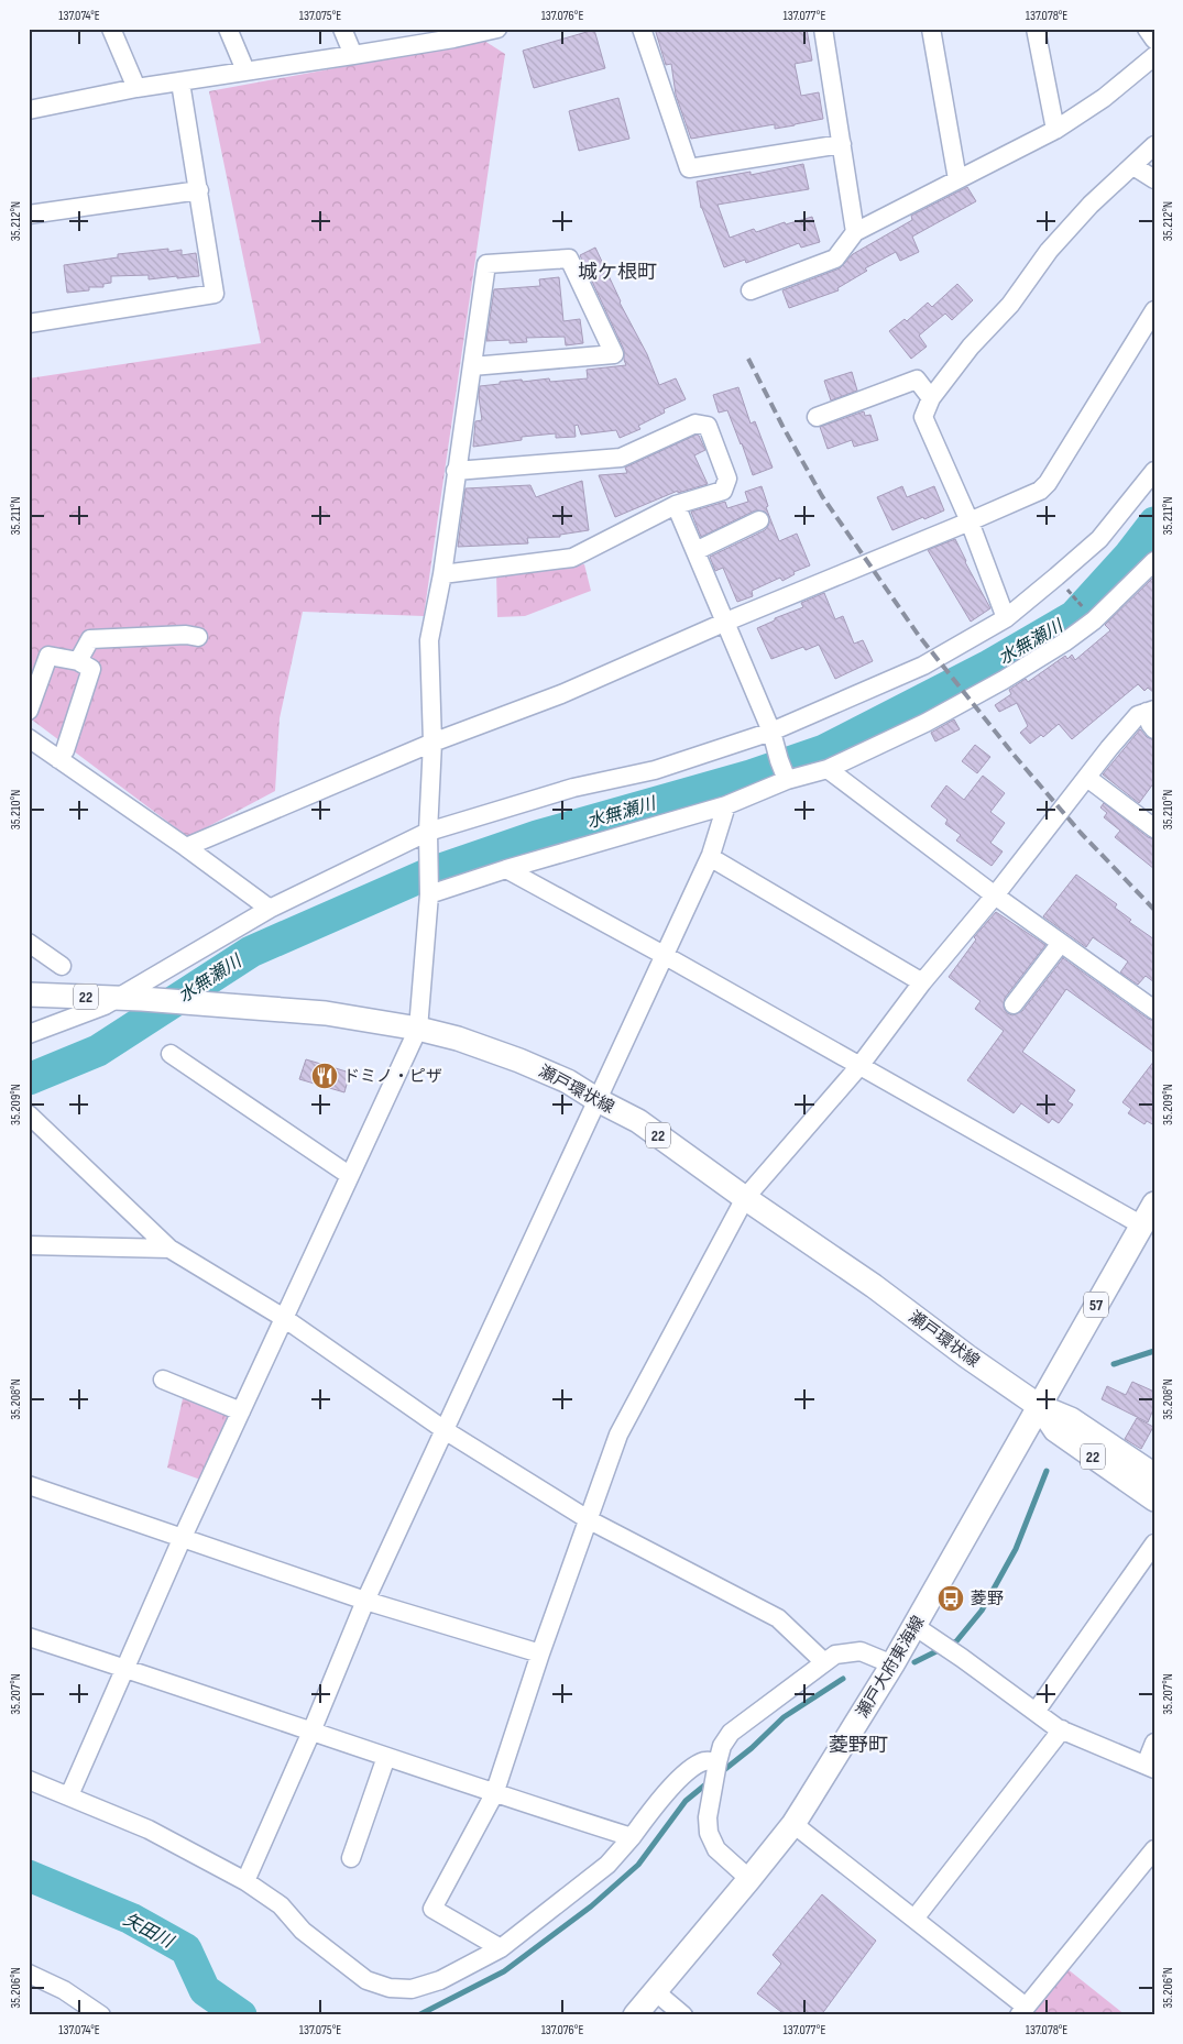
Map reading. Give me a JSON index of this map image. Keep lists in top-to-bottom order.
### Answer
{
  "streets": {
    "main road": [
      "22",
      "瀬戸環状線",
      "57",
      "瀬戸大府東海線"
    ]
  },
  "crossings": [
    ["瀬戸環状線", "瀬戸大府東海線"]
  ],
  "districts": ["城ケ根町", "菱野町"],
  "water": ["水無瀬川", "矢田川"],
  "places": {
    "restaurant": ["ドミノ・ピザ"],
    "bus stop": ["菱野"]
  },
  "coordinates": [
    "137.074°E",
    "137.075°E",
    "137.076°E",
    "137.077°E",
    "137.078°E",
    "35.212°N",
    "35.211°N",
    "35.210°N",
    "35.209°N",
    "35.208°N",
    "35.207°N",
    "35.206°N"
  ]
}
